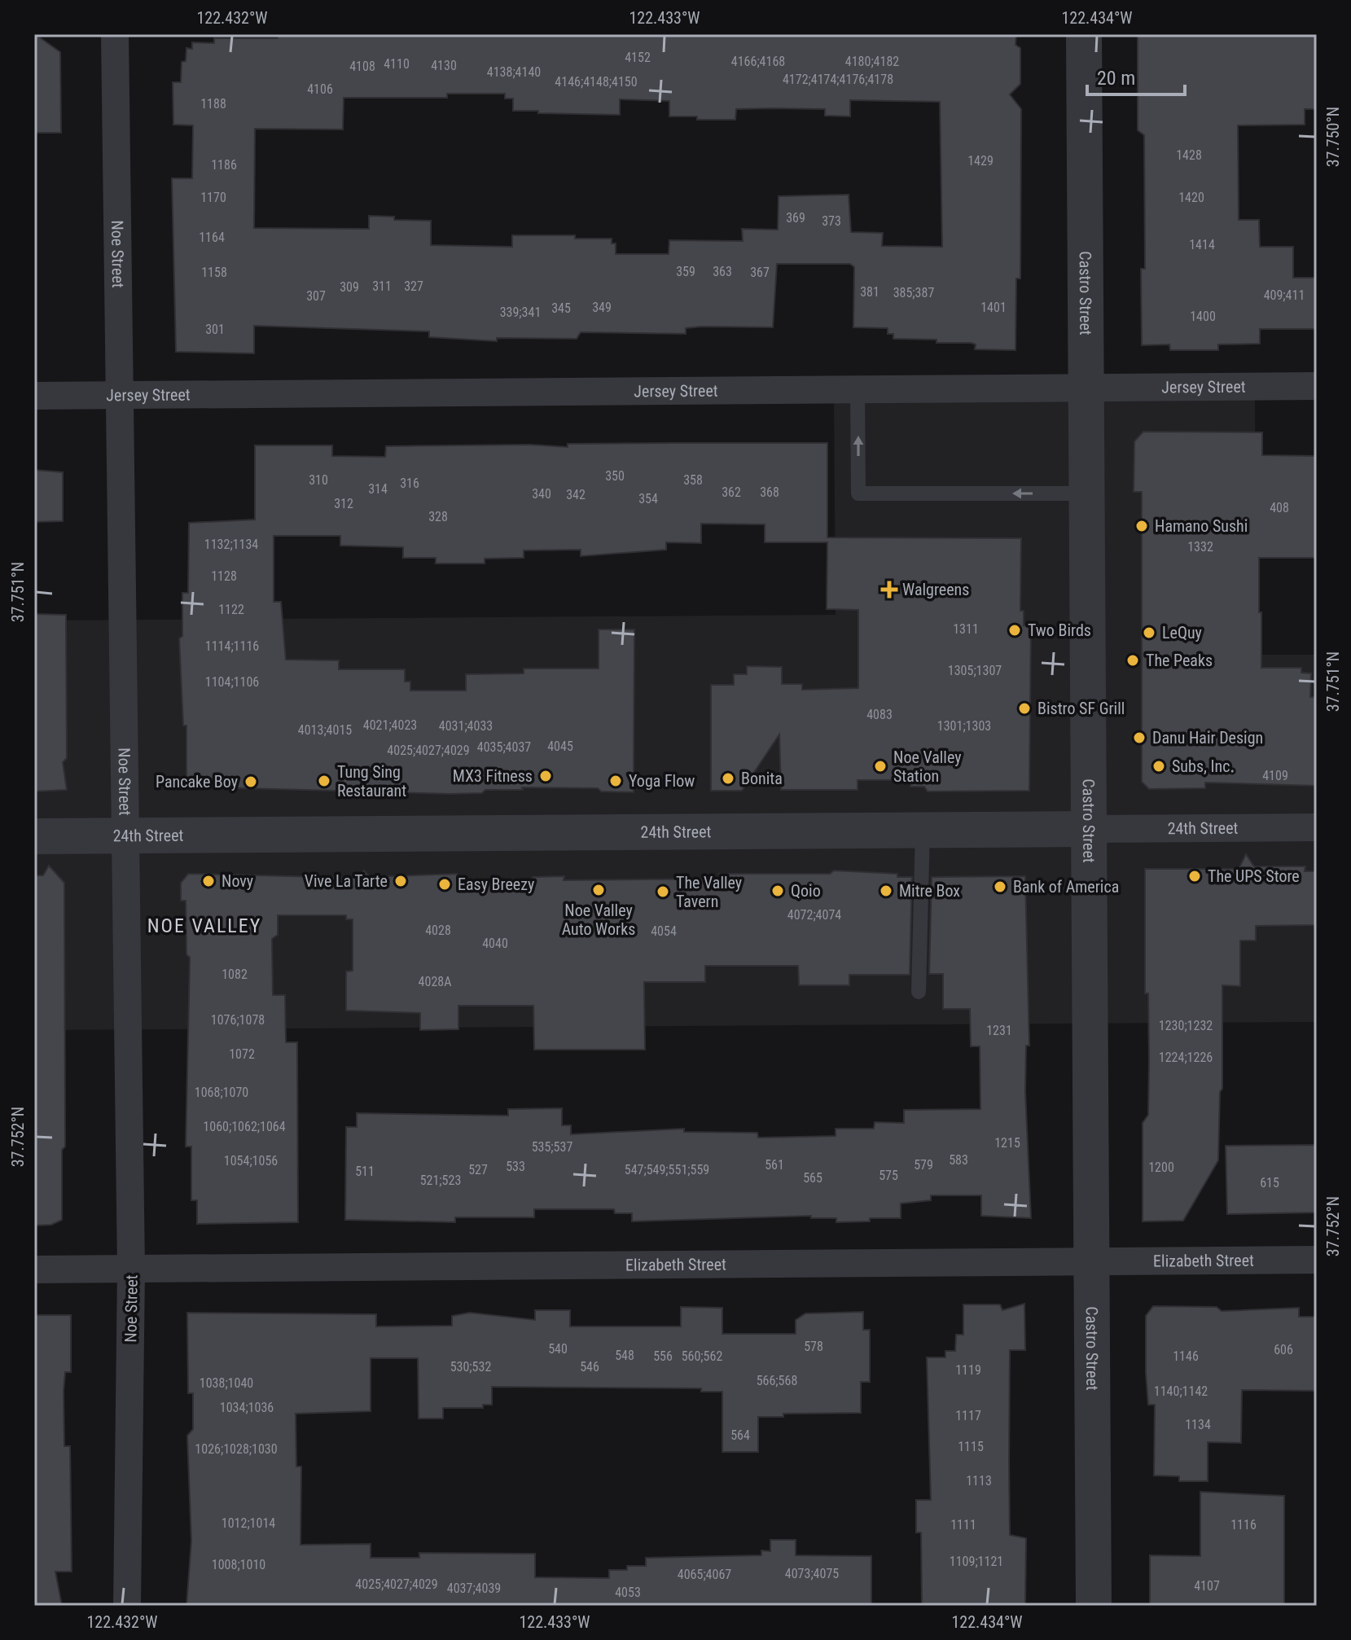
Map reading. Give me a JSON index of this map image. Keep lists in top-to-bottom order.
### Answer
{
  "streets": {
    "street": [
      "Noe Street",
      "Castro Street",
      "Jersey Street",
      "24th Street",
      "Elizabeth Street"
    ]
  },
  "crossings": [
    ["Noe Street", "Jersey Street"],
    ["Noe Street", "24th Street"],
    ["Noe Street", "Elizabeth Street"],
    ["Castro Street", "Jersey Street"],
    ["Castro Street", "24th Street"],
    ["Castro Street", "Elizabeth Street"]
  ],
  "districts": ["NOE VALLEY"],
  "places": {
    "other": [
      "Hamano Sushi",
      "Two Birds",
      "LeQuy",
      "The Peaks",
      "Bistro SF Grill",
      "Danu Hair Design",
      "Noe Valley Station",
      "Subs, Inc.",
      "MX3 Fitness",
      "Bonita",
      "Tung Sing Restaurant",
      "Yoga Flow",
      "Pancake Boy",
      "The UPS Store",
      "Novy",
      "Vive La Tarte",
      "Easy Breezy",
      "Bank of America",
      "Noe Valley Auto Works",
      "Qoio",
      "Mitre Box",
      "The Valley Tavern"
    ],
    "health": ["Walgreens"]
  },
  "house_numbers": [
    "4152",
    "4166;4168",
    "4180;4182",
    "4110",
    "4130",
    "4108",
    "4138;4140",
    "4172;4174;4176;4178",
    "4146;4148;4150",
    "4106",
    "1188",
    "1428",
    "1429",
    "1186",
    "1170",
    "1420",
    "369",
    "373",
    "1164",
    "1414",
    "359",
    "363",
    "1158",
    "367",
    "311",
    "327",
    "309",
    "381",
    "385;387",
    "409;411",
    "307",
    "349",
    "1401",
    "345",
    "339;341",
    "1400",
    "301",
    "350",
    "310",
    "358",
    "316",
    "314",
    "362",
    "368",
    "340",
    "342",
    "354",
    "312",
    "408",
    "328",
    "1132;1134",
    "1332",
    "1128",
    "1122",
    "1311",
    "1114;1116",
    "1305;1307",
    "1104;1106",
    "4083",
    "4021;4023",
    "4031;4033",
    "1301;1303",
    "4013;4015",
    "4045",
    "4035;4037",
    "4025;4027;4029",
    "4109",
    "4072;4074",
    "4028",
    "4054",
    "4040",
    "1082",
    "4028A",
    "1076;1078",
    "1230;1232",
    "1231",
    "1072",
    "1224;1226",
    "1068;1070",
    "1060;1062;1064",
    "1215",
    "535;537",
    "583",
    "1054;1056",
    "561",
    "579",
    "533",
    "1200",
    "527",
    "547;549;551;559",
    "511",
    "575",
    "565",
    "521;523",
    "615",
    "578",
    "540",
    "606",
    "548",
    "556",
    "560;562",
    "1146",
    "530;532",
    "546",
    "1119",
    "566;568",
    "1038;1040",
    "1140;1142",
    "1034;1036",
    "1117",
    "1134",
    "564",
    "1115",
    "1026;1028;1030",
    "1113",
    "1012;1014",
    "1111",
    "1116",
    "1109;1121",
    "1008;1010",
    "4073;4075",
    "4065;4067",
    "4025;4027;4029",
    "4107",
    "4037;4039",
    "4053"
  ],
  "scale_bar": "20 m",
  "coordinates": [
    "122.432°W",
    "122.433°W",
    "122.434°W",
    "37.750°N",
    "37.751°N",
    "37.752°N"
  ]
}
